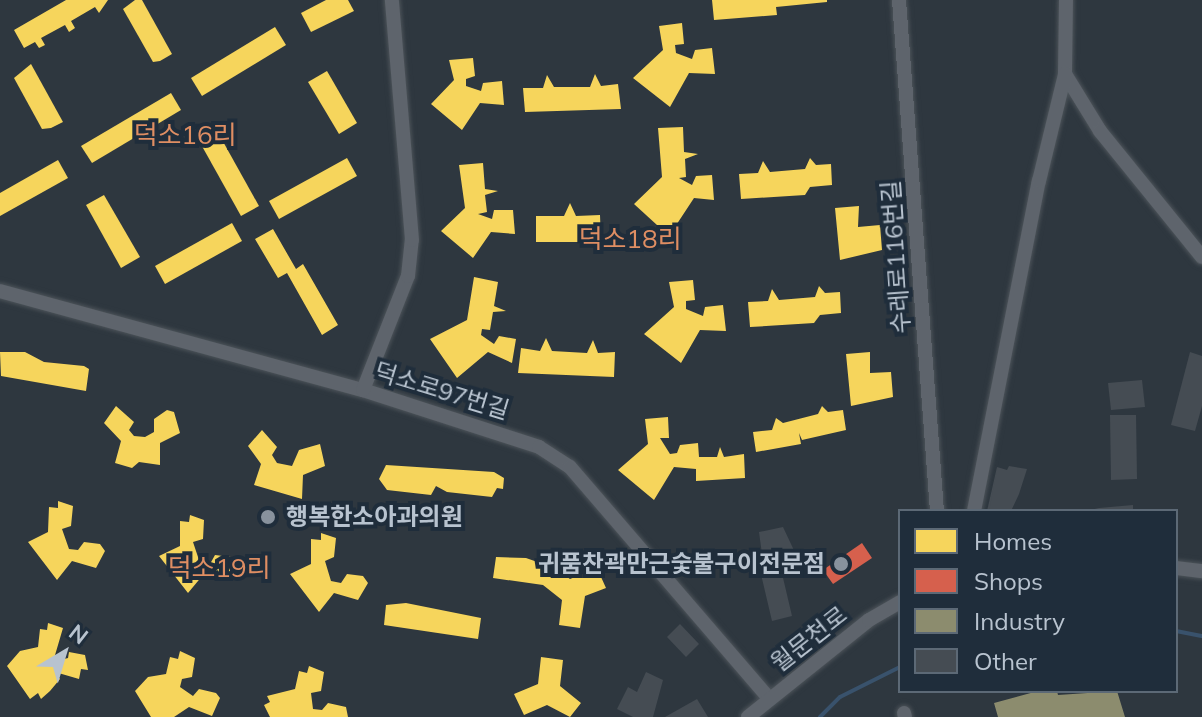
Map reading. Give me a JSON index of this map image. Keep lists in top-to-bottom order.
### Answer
{
  "streets": {
    "street": ["수레로116번길", "덕소로97번길", "월문천로"]
  },
  "crossings": [
    ["덕소로97번길", "월문천로"]
  ],
  "districts": ["덕소16리", "덕소18리", "덕소19리"],
  "places": ["행복한소아과의원", "귀품찬곽만근숯불구이전문점"],
  "legend": [
    "Homes",
    "Shops",
    "Industry",
    "Other"
  ],
  "north": "top right"
}
